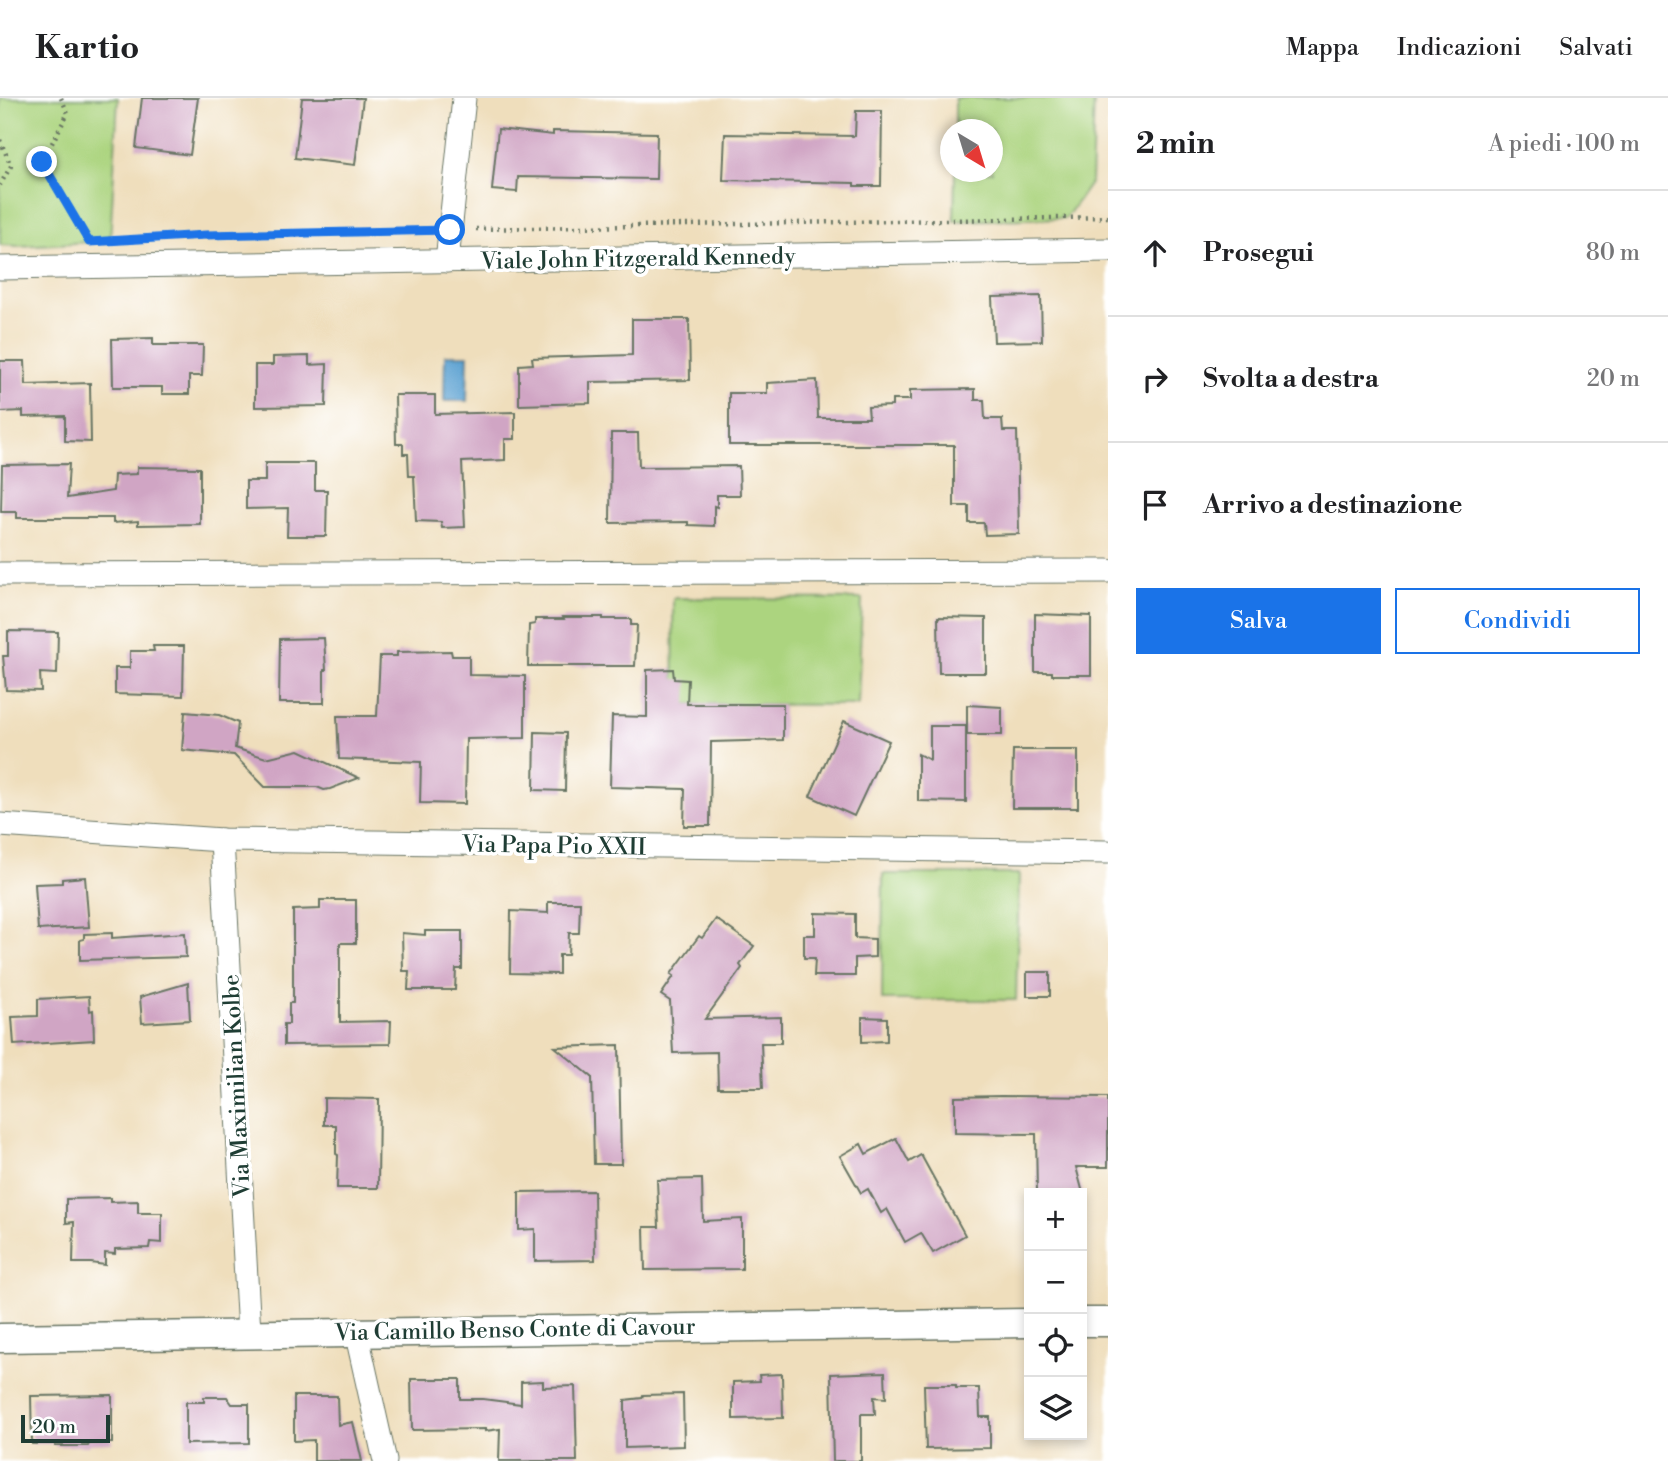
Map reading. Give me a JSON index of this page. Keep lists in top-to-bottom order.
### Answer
{
  "streets": {
    "street": [
      "Viale John Fitzgerald Kennedy",
      "Via Papa Pio XXII",
      "Via Maximilian Kolbe",
      "Via Camillo Benso Conte di Cavour"
    ]
  },
  "crossings": [
    ["Via Papa Pio XXII", "Via Maximilian Kolbe"],
    ["Via Maximilian Kolbe", "Via Camillo Benso Conte di Cavour"]
  ],
  "scale_bar": "20 m",
  "north": "bottom right",
  "page": {
    "header": "Kartio",
    "nav": ["Mappa", "Indicazioni", "Salvati"],
    "heading": ["2 min", "A piedi · 100 m"],
    "list": [
      ["Prosegui", "80 m"],
      ["Svolta a destra", "20 m"],
      "Arrivo a destinazione"
    ],
    "buttons": ["Salva", "Condividi"],
    "map_buttons": ["+", "−"],
    "scale": "20 m"
  }
}
